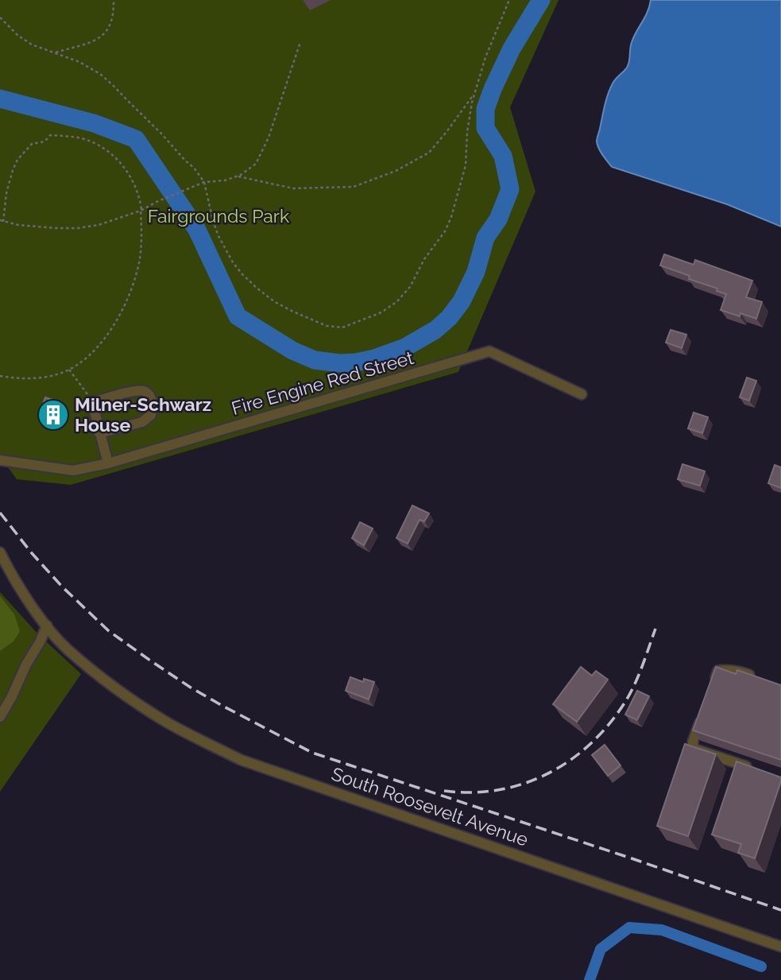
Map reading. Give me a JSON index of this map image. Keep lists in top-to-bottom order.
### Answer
{
  "streets": {
    "street": ["Fire Engine Red Street", "South Roosevelt Avenue"]
  },
  "parks": ["Fairgrounds Park"],
  "places": {
    "building": ["Milner-Schwarz House"]
  }
}
